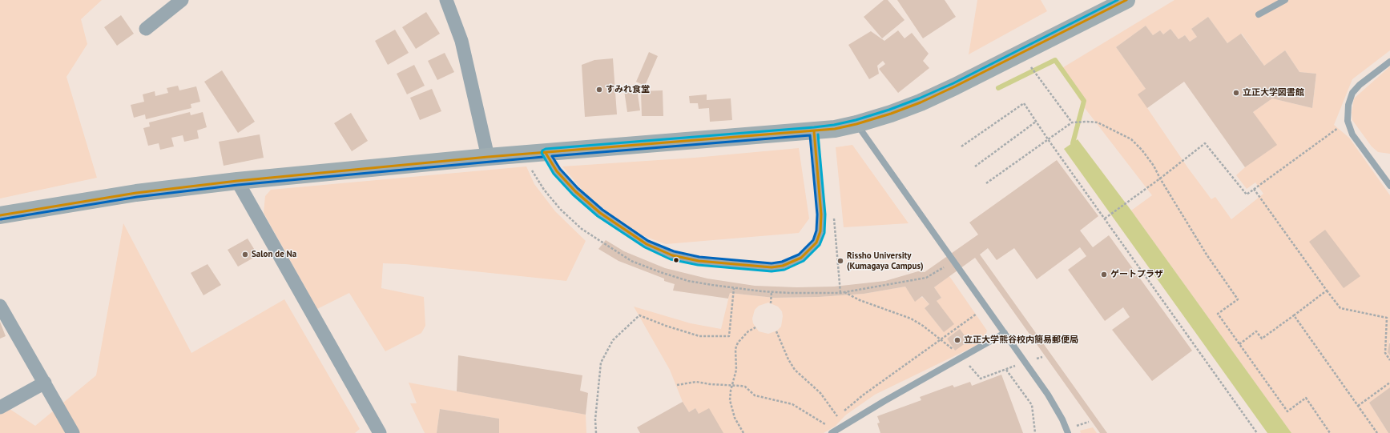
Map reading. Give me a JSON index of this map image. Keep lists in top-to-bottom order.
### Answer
{
  "places": [
    "すみれ食堂",
    "立正大学図書館",
    "Salon de Na",
    "Rissho University (Kumagaya Campus)",
    "ゲートプラザ",
    "立正大学熊谷校内簡易郵便局"
  ]
}
